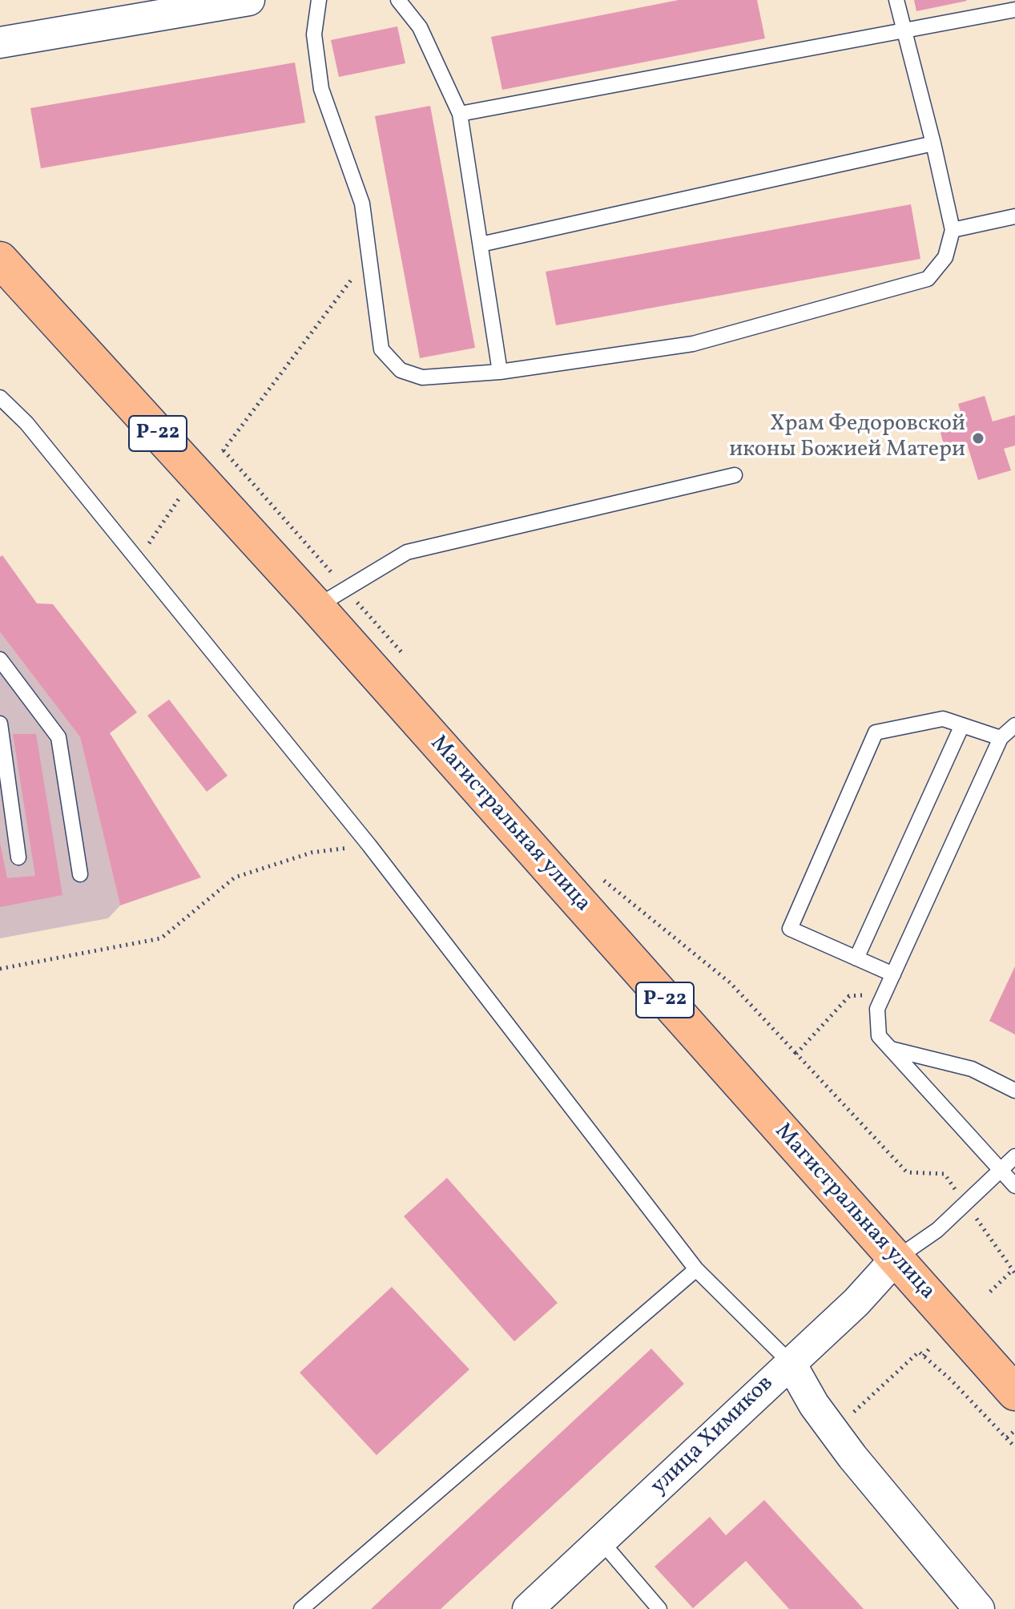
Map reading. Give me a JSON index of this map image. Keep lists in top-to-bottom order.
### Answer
{
  "streets": {
    "highway": ["Р-22", "Магистральная улица"],
    "street": ["улица Химиков"]
  },
  "crossings": [
    ["Магистральная улица", "улица Химиков"]
  ],
  "places": ["Храм Федоровской иконы Божией Матери"]
}
